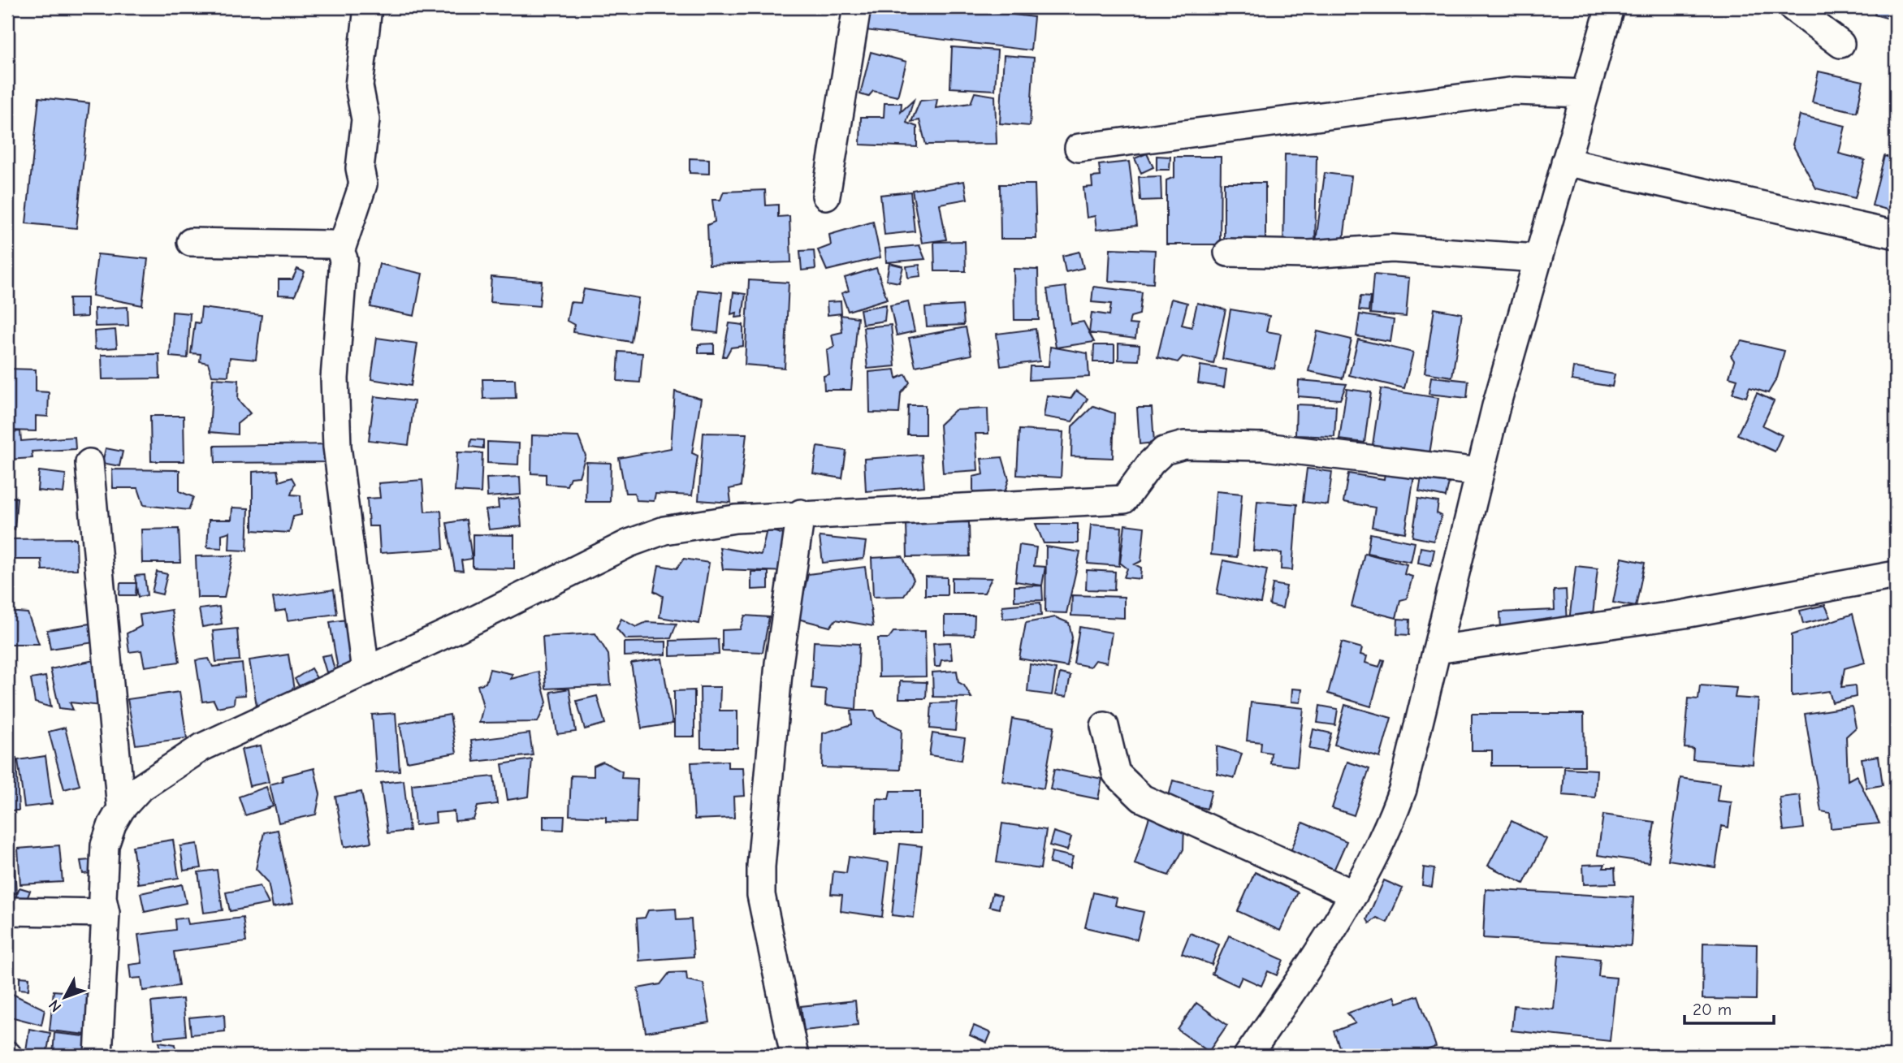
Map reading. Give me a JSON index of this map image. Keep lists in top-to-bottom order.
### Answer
{
  "scale_bar": "20 m",
  "north": "bottom left"
}
